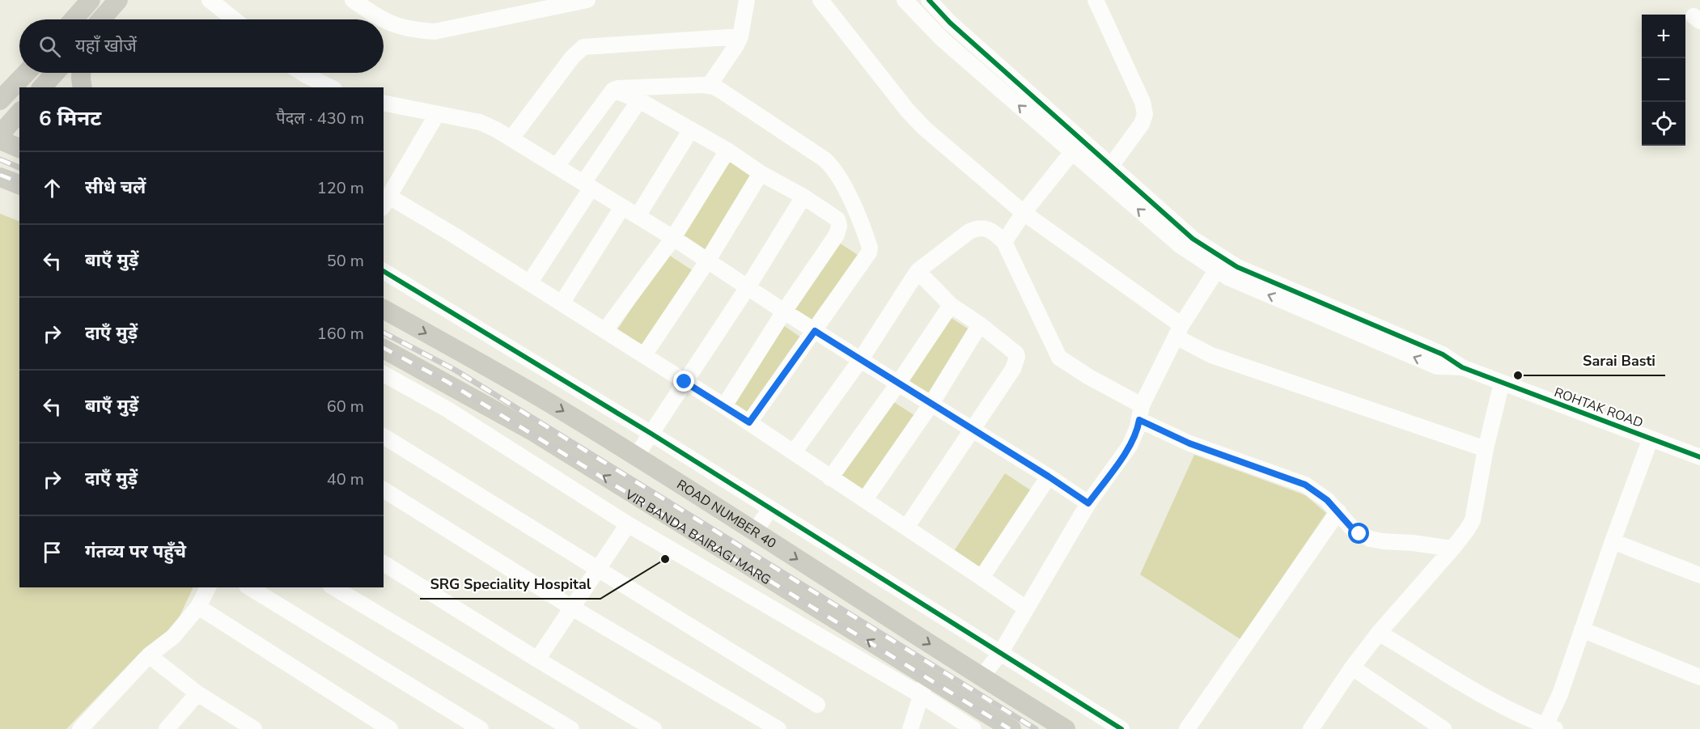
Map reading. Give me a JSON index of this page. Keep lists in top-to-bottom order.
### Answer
{
  "streets": {
    "main road": ["ROAD NUMBER 40", "VIR BANDA BAIRAGI MARG"],
    "street": ["ROHTAK ROAD"]
  },
  "one_way": ["ROAD NUMBER 40", "VIR BANDA BAIRAGI MARG"],
  "places": ["Sarai Basti", "SRG Speciality Hospital"],
  "page": {
    "map_buttons": ["+", "−"],
    "search": "यहाँ खोजें",
    "heading": ["6 मिनट", "पैदल · 430 m"],
    "list": [
      ["सीधे चलें", "120 m"],
      ["बाएँ मुड़ें", "50 m"],
      ["दाएँ मुड़ें", "160 m"],
      ["बाएँ मुड़ें", "60 m"],
      ["दाएँ मुड़ें", "40 m"],
      "गंतव्य पर पहुँचे"
    ]
  }
}
